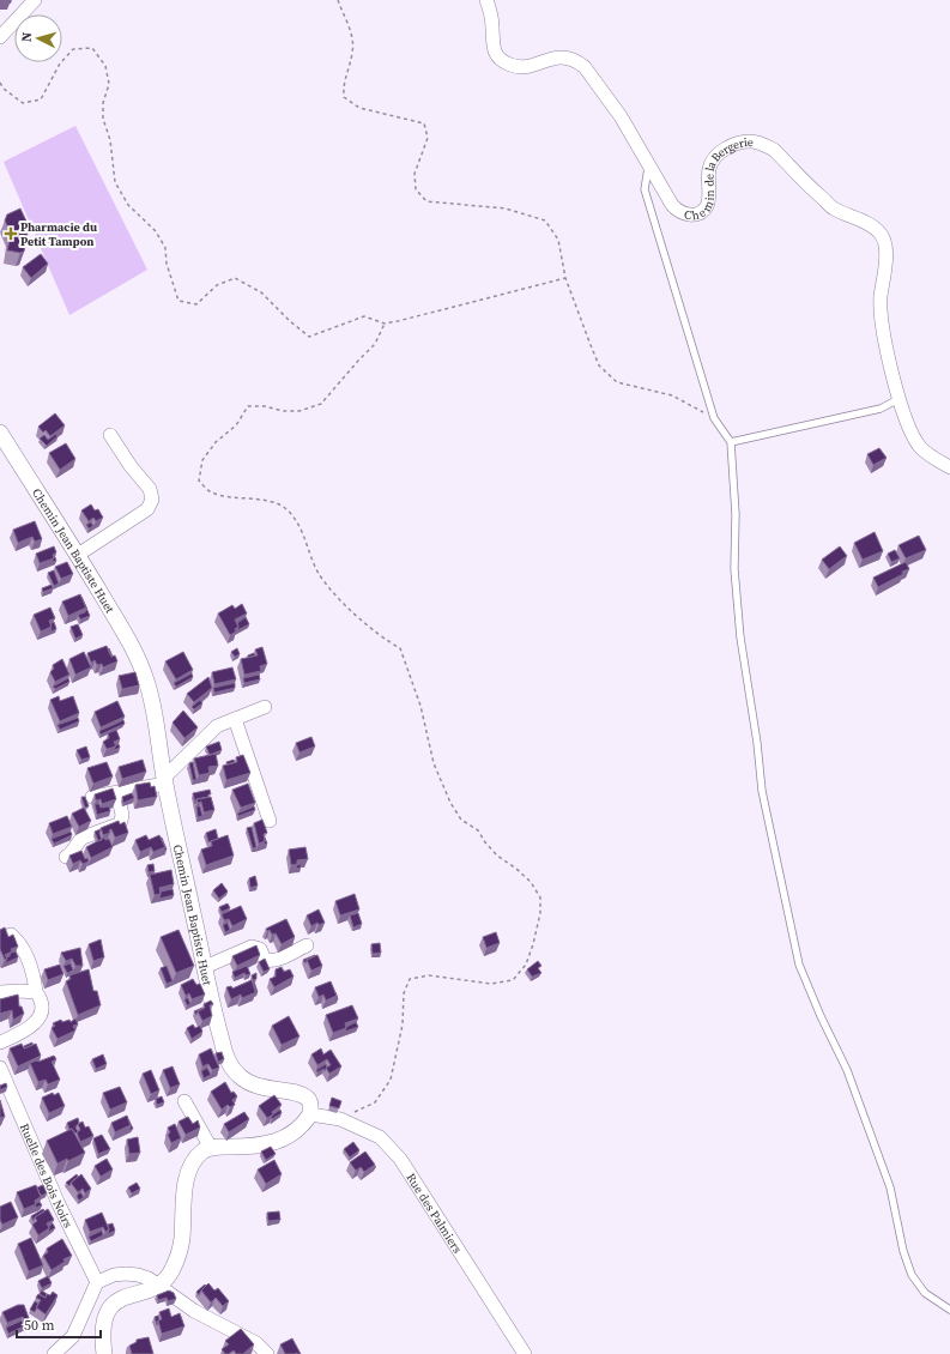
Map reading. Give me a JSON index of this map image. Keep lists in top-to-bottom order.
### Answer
{
  "streets": {
    "street": [
      "Chemin de la Bergerie",
      "Chemin Jean Baptiste Huet",
      "Ruelle des Bois Noirs",
      "Rue des Palmiers"
    ]
  },
  "crossings": [
    ["Chemin Jean Baptiste Huet", "Rue des Palmiers"]
  ],
  "places": {
    "health": ["Pharmacie du Petit Tampon"]
  },
  "scale_bar": "50 m",
  "north": "left"
}
